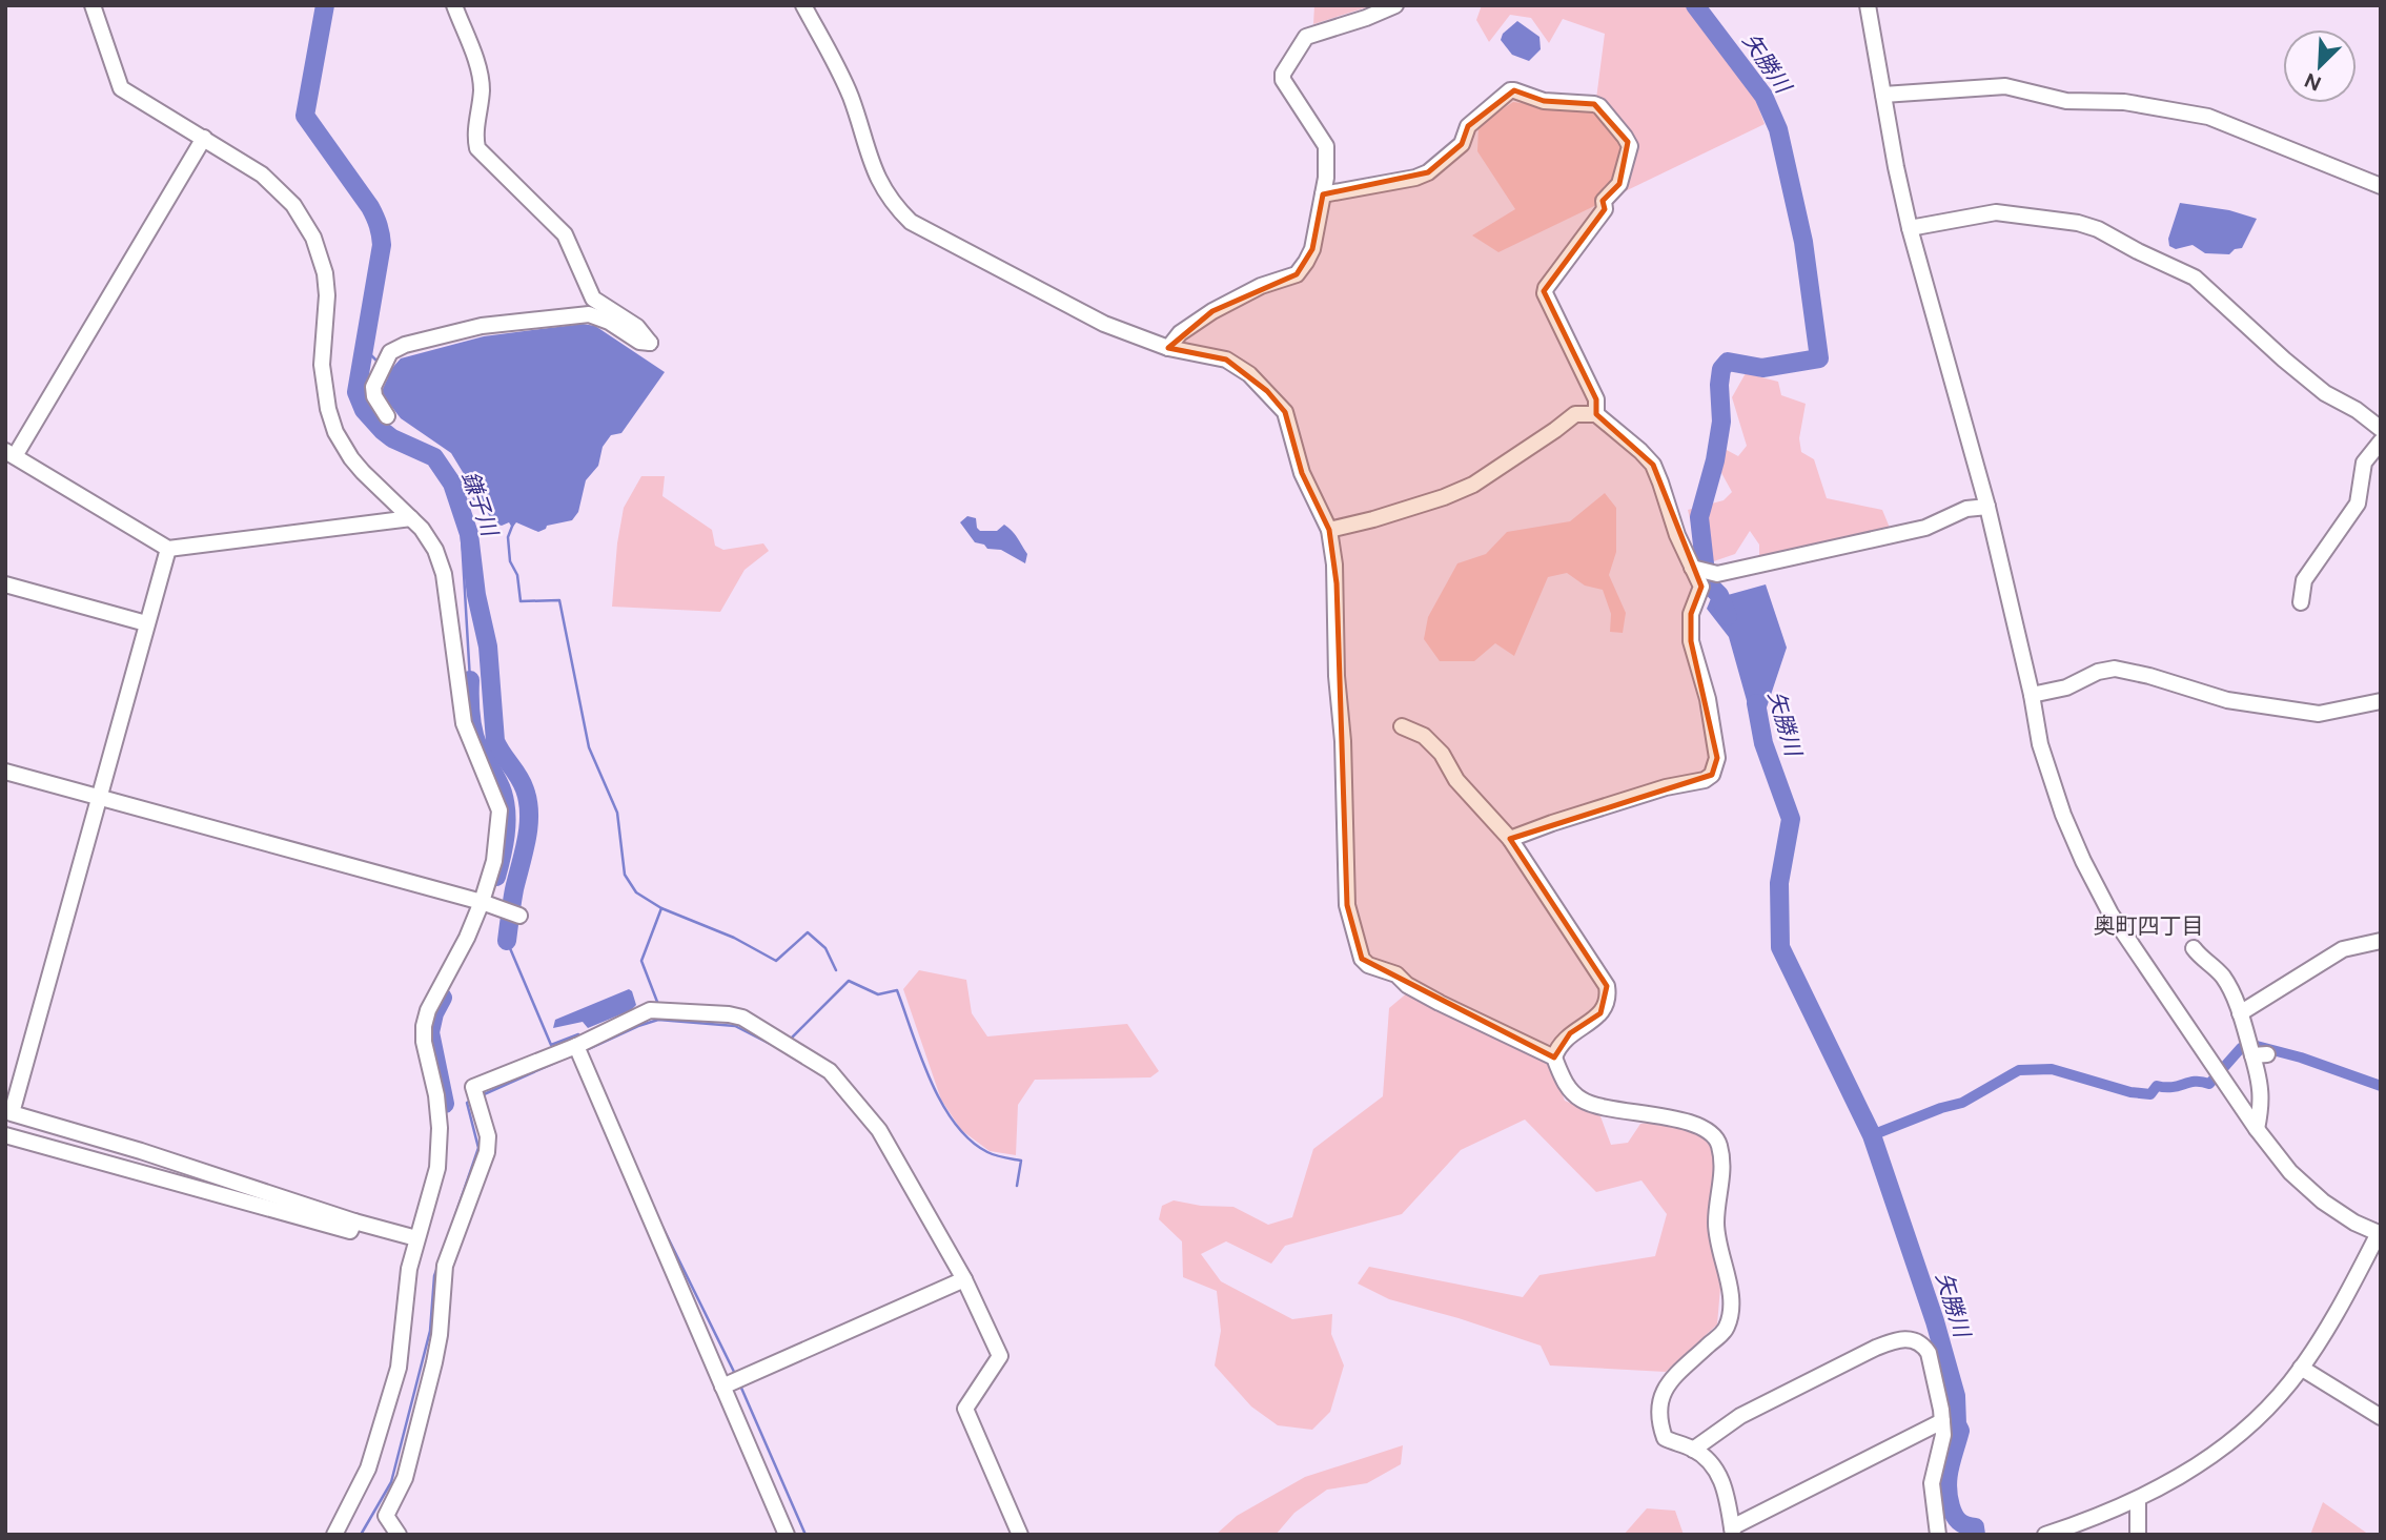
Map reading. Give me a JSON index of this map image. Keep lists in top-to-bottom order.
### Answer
{
  "districts": ["奥町四丁目"],
  "water": ["矢勝川", "鎌子川"],
  "north": "bottom left"
}
